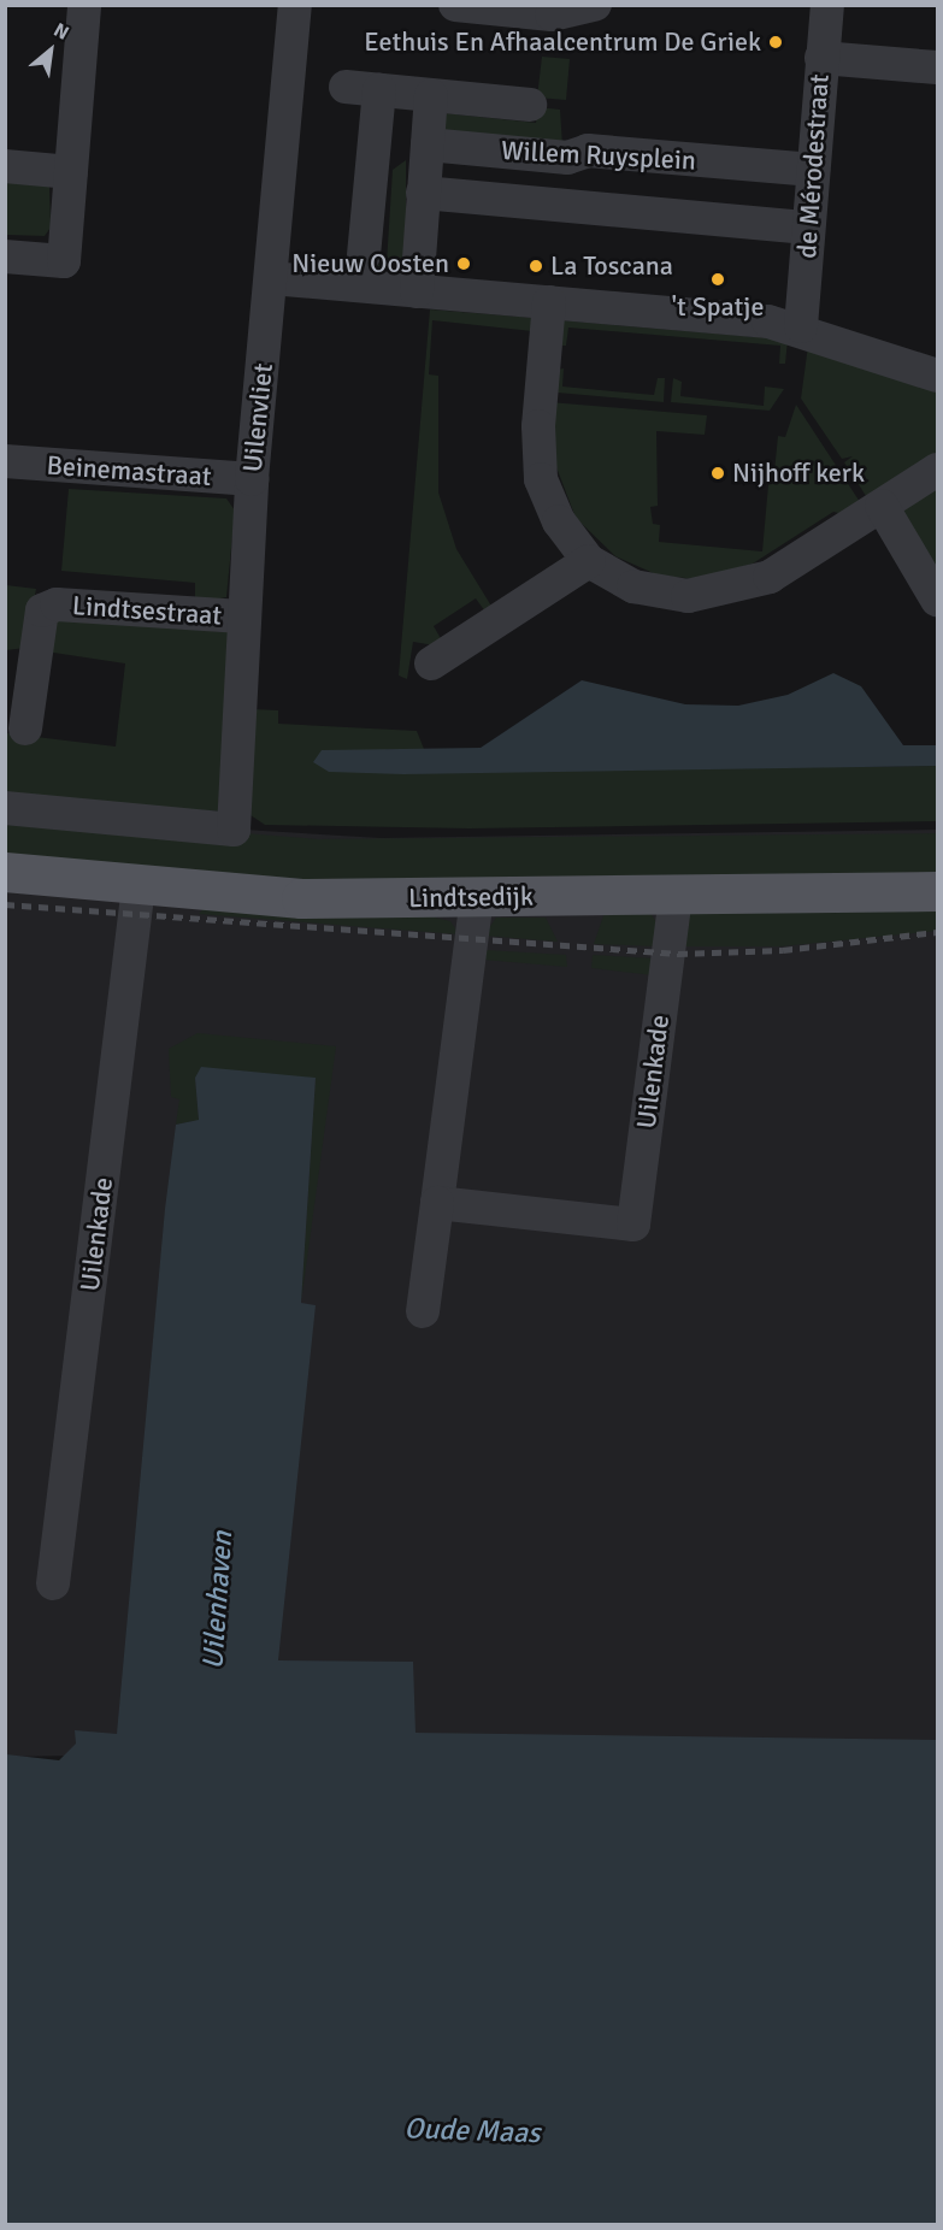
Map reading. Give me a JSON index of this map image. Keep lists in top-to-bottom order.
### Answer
{
  "streets": {
    "main road": ["Lindtsedijk"],
    "street": [
      "Willem Ruysplein",
      "de Mérodestraat",
      "Uilenvliet",
      "Beinemastraat",
      "Lindtsestraat",
      "Uilenkade"
    ]
  },
  "crossings": [
    ["Willem Ruysplein", "de Mérodestraat"],
    ["Uilenvliet", "Beinemastraat"],
    ["Uilenvliet", "Lindtsestraat"],
    ["Lindtsedijk", "Uilenkade"]
  ],
  "water": ["Uilenhaven", "Oude Maas"],
  "places": [
    "Eethuis En Afhaalcentrum De Griek",
    "Nieuw Oosten",
    "La Toscana",
    "'t Spatje",
    "Nijhoff kerk"
  ],
  "north": "top right"
}
